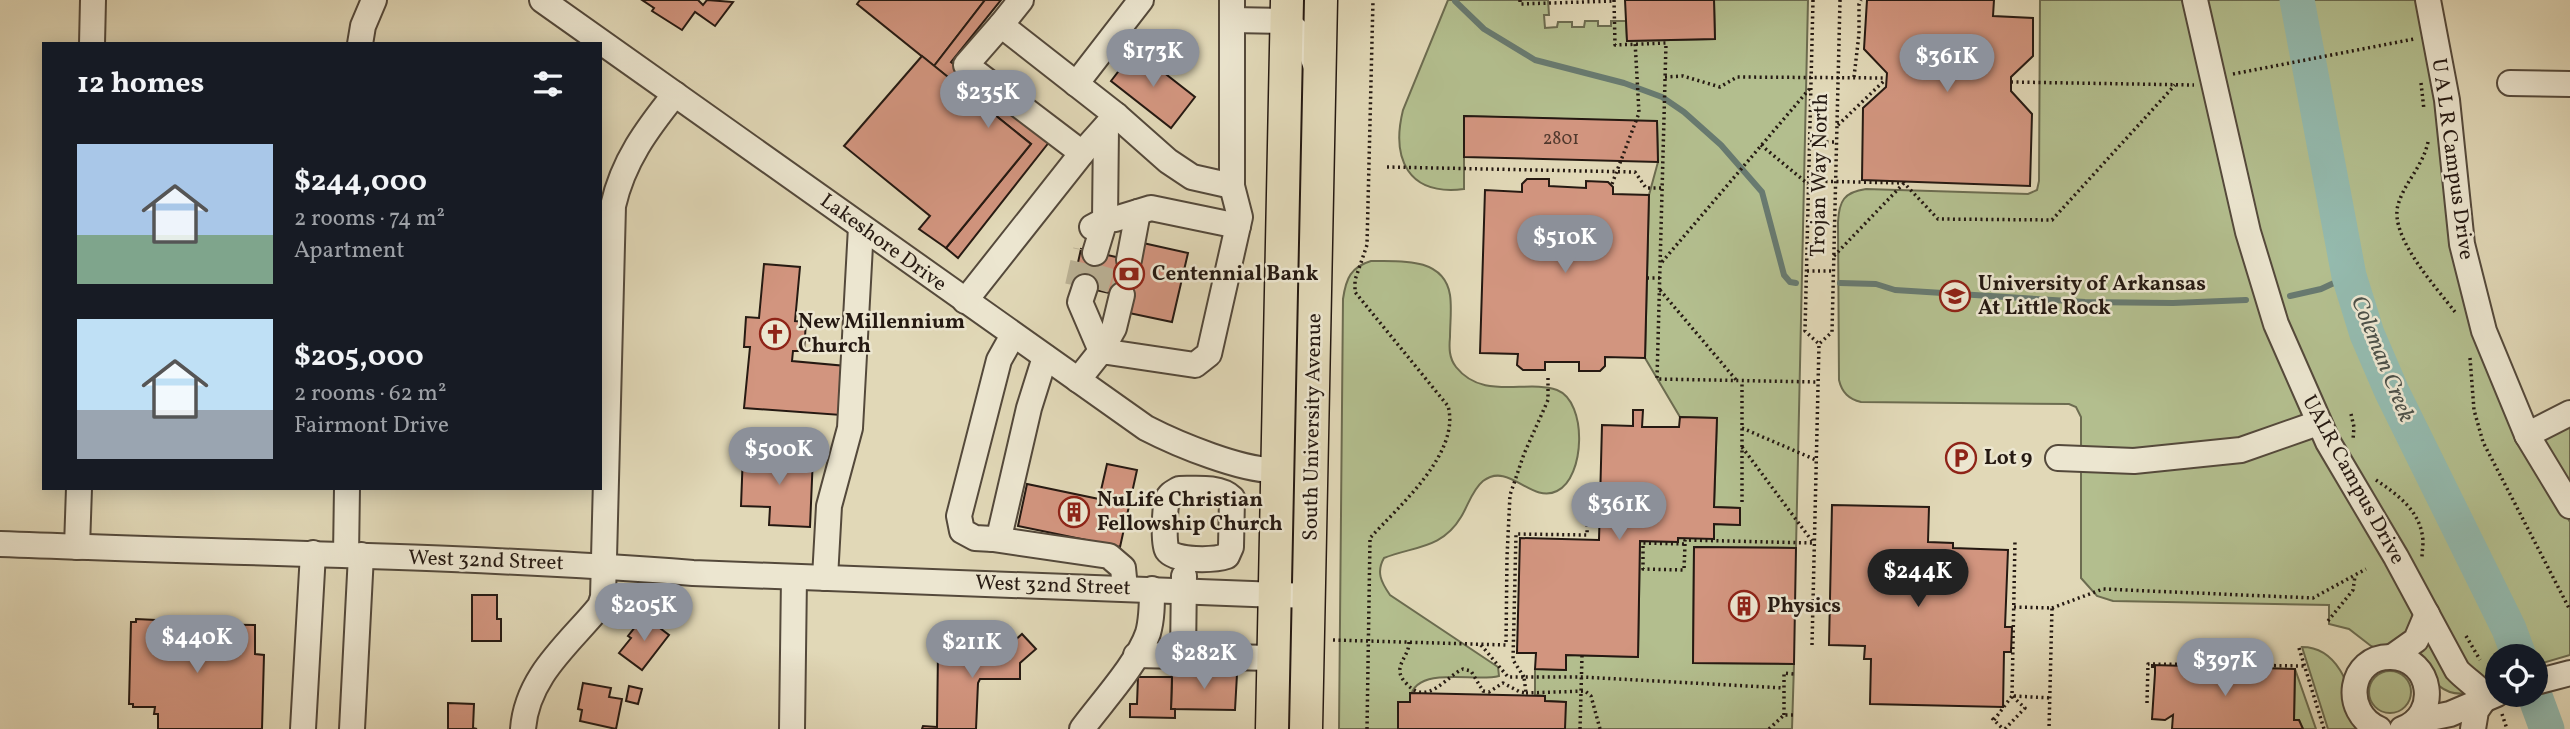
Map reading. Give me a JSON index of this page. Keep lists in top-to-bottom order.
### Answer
{
  "streets": {
    "main road": ["South University Avenue"],
    "street": [
      "U A L R Campus Drive",
      "Lakeshore Drive",
      "UALR Campus Drive",
      "West 32nd Street"
    ],
    "path": ["Trojan Way North"]
  },
  "crossings": [
    ["Lakeshore Drive", "South University Avenue"],
    ["South University Avenue", "West 32nd Street"]
  ],
  "water": ["Coleman Creek"],
  "places": {
    "bank": ["Centennial Bank"],
    "school or university": ["University of Arkansas At Little Rock"],
    "church": ["New Millennium Church"],
    "parking": ["Lot 9"],
    "building": ["NuLife Christian Fellowship Church", "Physics"]
  },
  "house_numbers": ["2801"],
  "page": {
    "price": [
      "$173K",
      "$361K",
      "$235K",
      "$510K",
      "$500K",
      "$361K",
      "$244K",
      "$205K",
      "$440K",
      "$211K",
      "$282K",
      "$397K"
    ],
    "heading": "12 homes",
    "list": [
      {
        "name": "$244,000",
        "note": "2 rooms · 74 m² · Apartment"
      },
      {
        "name": "$205,000",
        "note": "2 rooms · 62 m² · Fairmont Drive"
      }
    ]
  }
}
